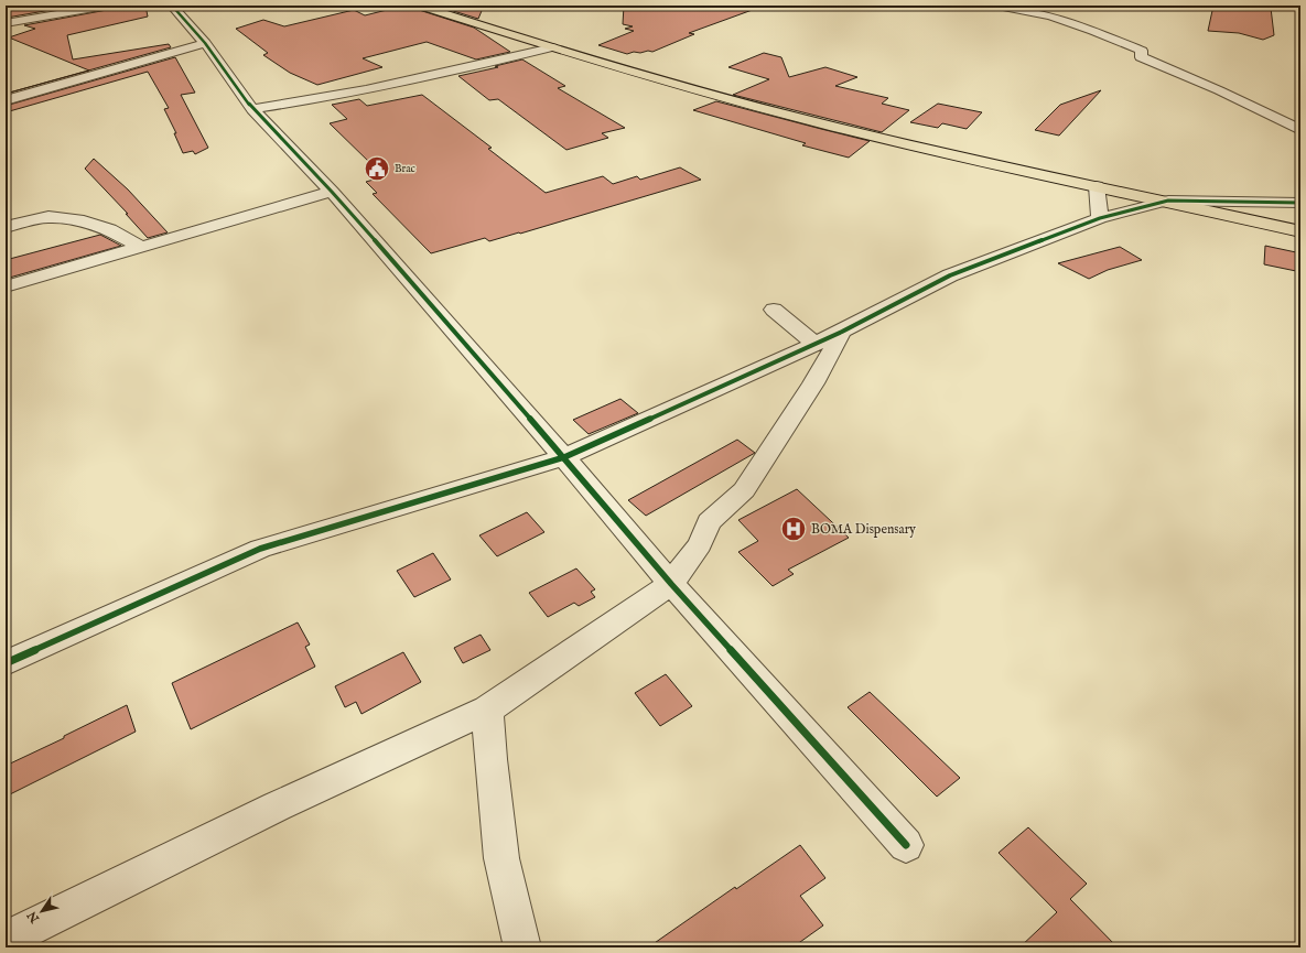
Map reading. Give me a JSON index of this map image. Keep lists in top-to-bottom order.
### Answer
{
  "places": {
    "public building": ["Brac"],
    "hospital": ["BOMA Dispensary"]
  },
  "north": "bottom left"
}
